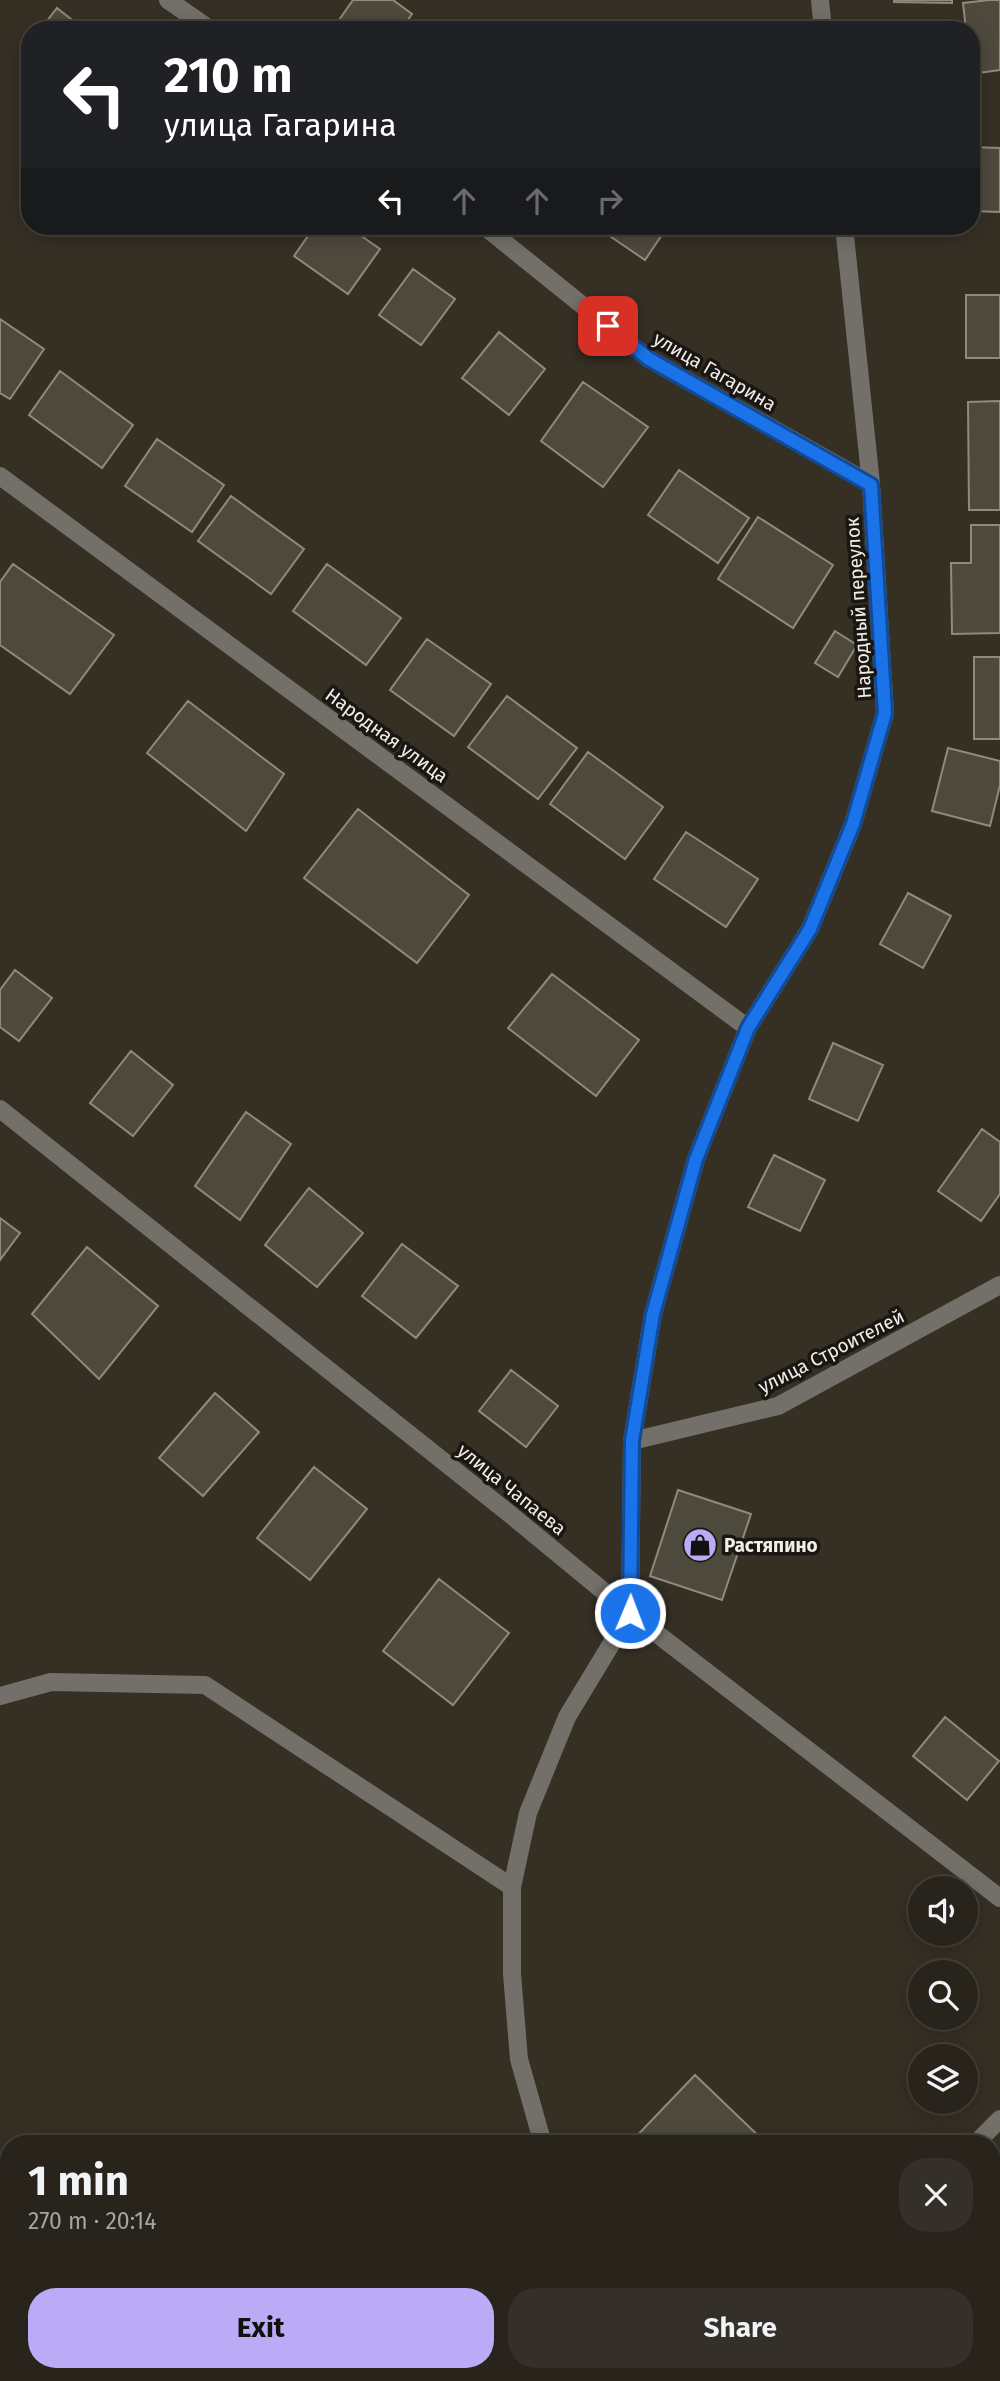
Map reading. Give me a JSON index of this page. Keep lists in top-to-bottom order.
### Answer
{
  "streets": {
    "street": [
      "улица Гагарина",
      "Народный переулок",
      "Народная улица",
      "улица Строителей",
      "улица Чапаева"
    ]
  },
  "crossings": [
    ["улица Гагарина", "Народный переулок"],
    ["Народный переулок", "Народная улица"],
    ["Народный переулок", "улица Строителей"],
    ["Народный переулок", "улица Чапаева"]
  ],
  "places": {
    "shop": ["Растяпино"]
  },
  "page": {
    "turn": ["210 m", "улица Гагарина"],
    "heading": ["1 min", "270 m · 20:14"],
    "buttons": ["Exit", "Share"]
  }
}
